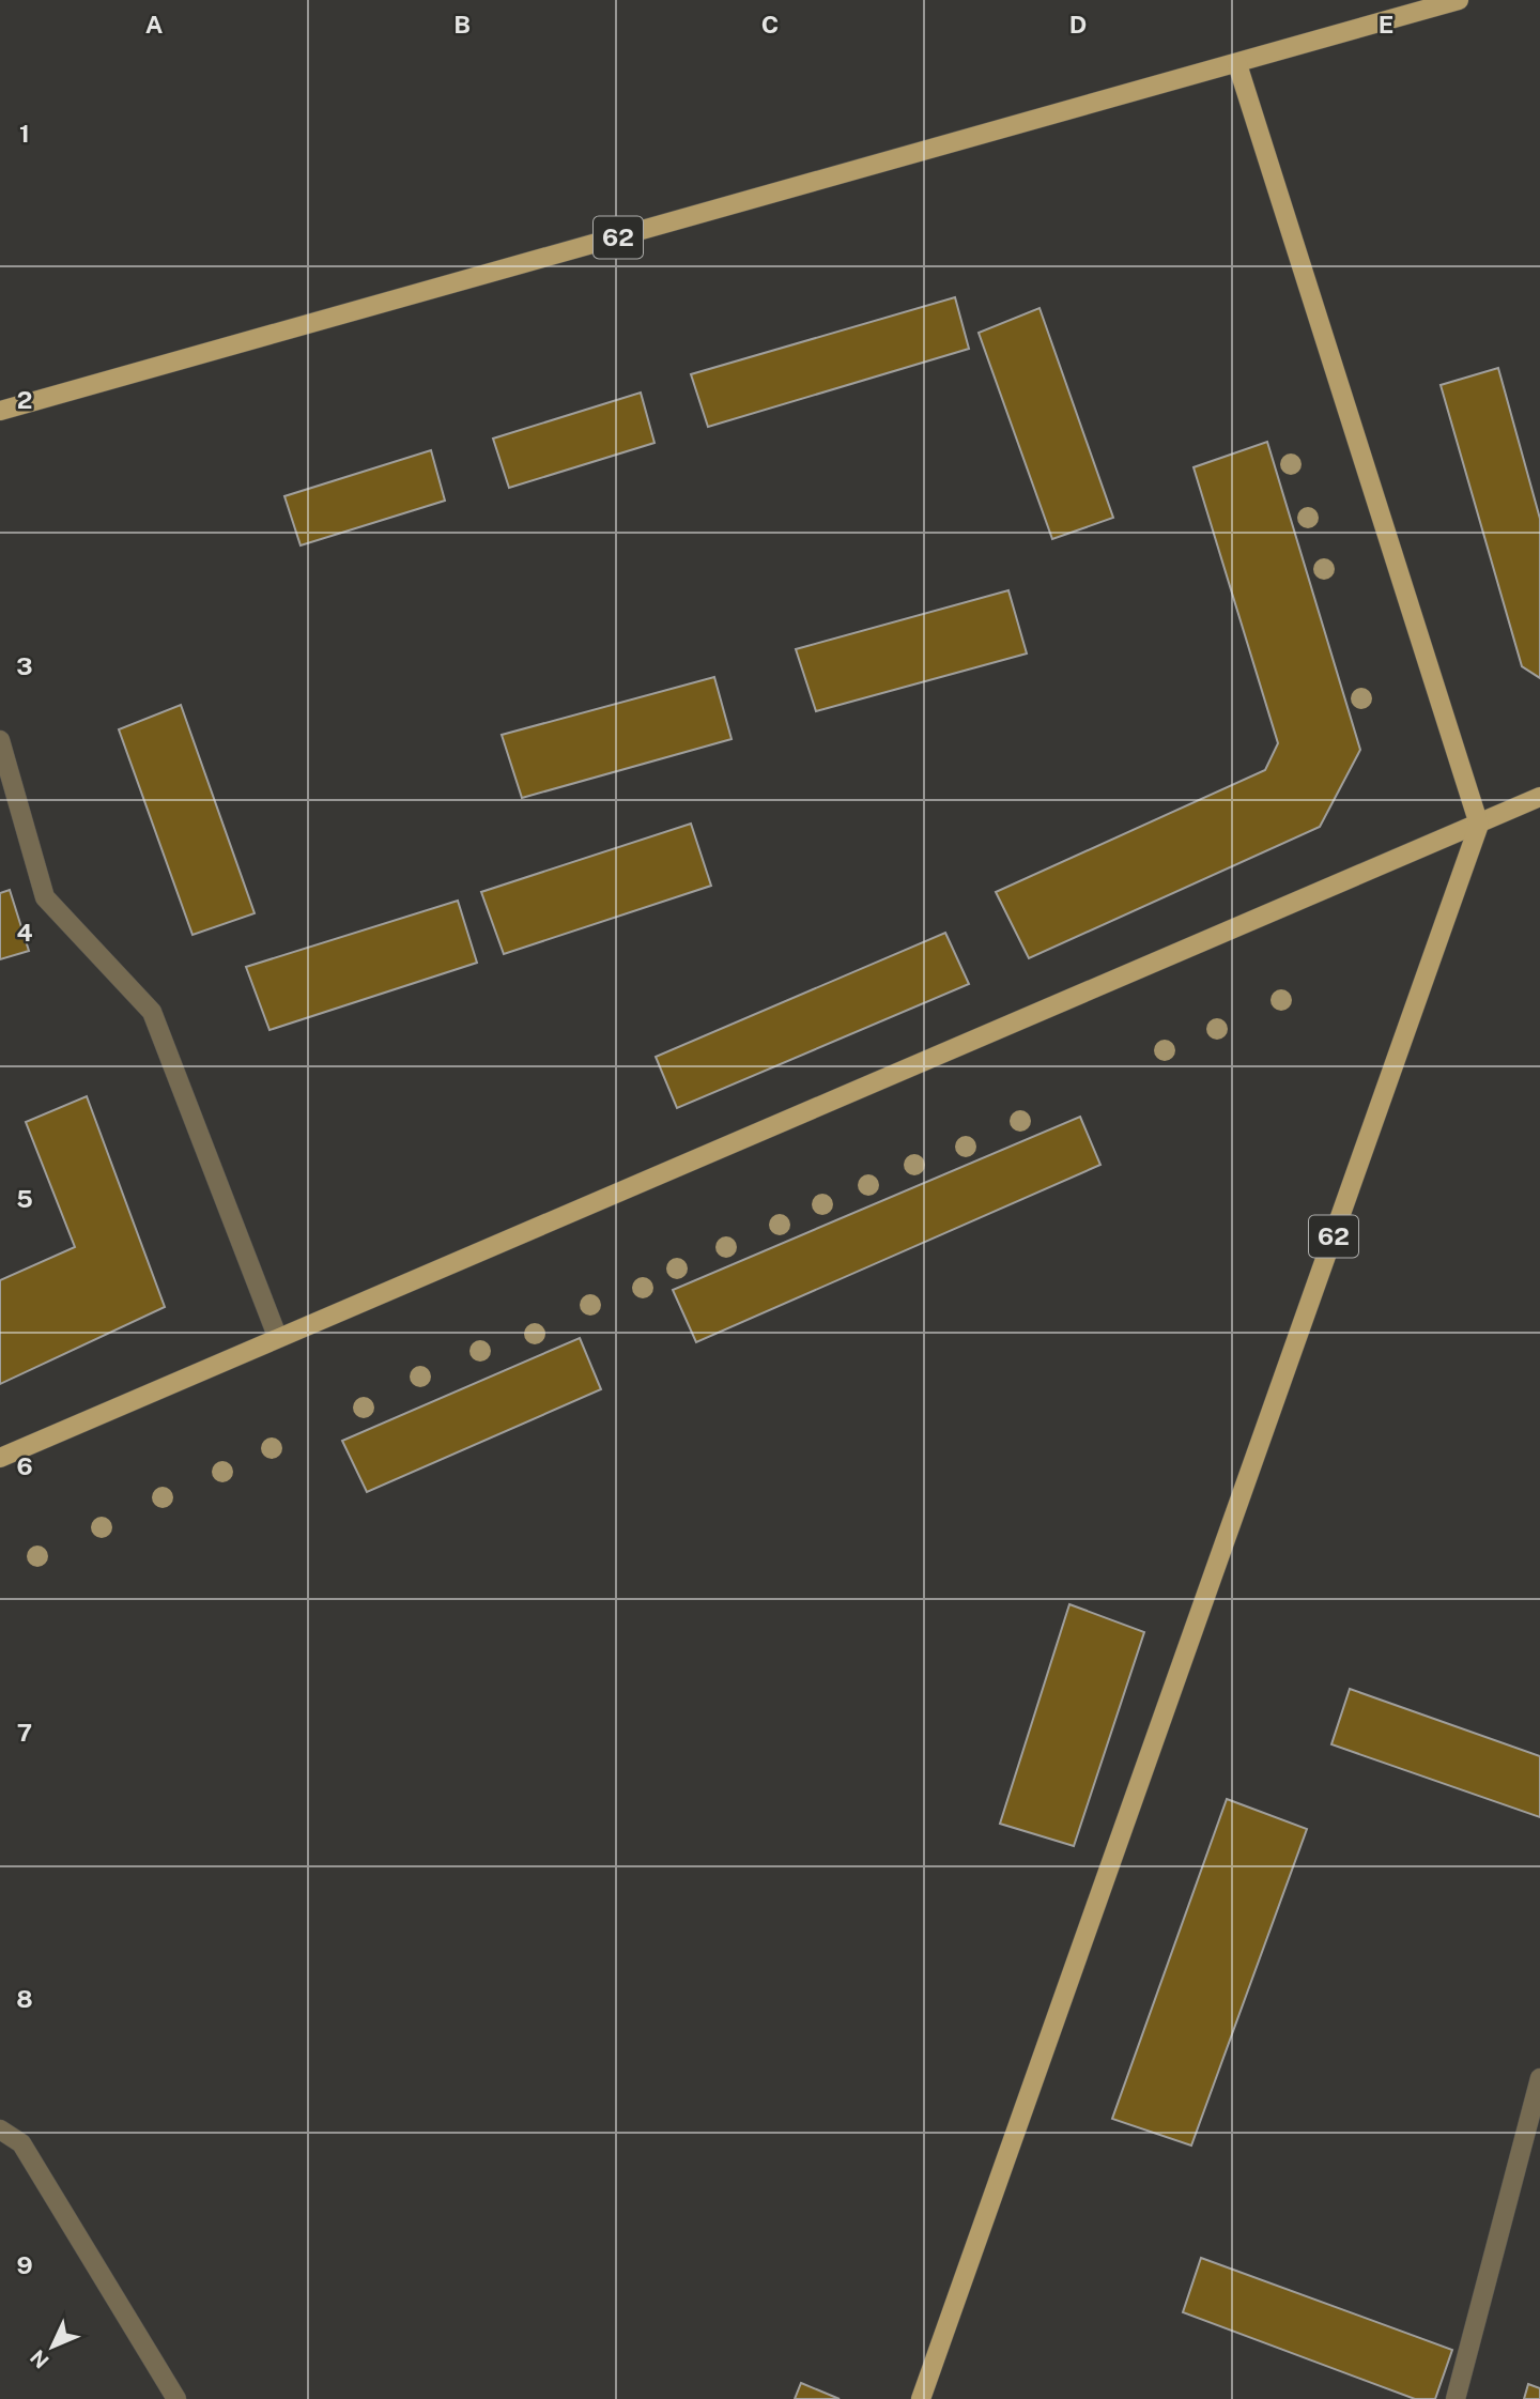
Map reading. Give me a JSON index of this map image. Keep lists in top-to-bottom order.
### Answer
{
  "streets": {
    "main road": ["62"]
  },
  "north": "bottom left",
  "grid": {
    "columns": [
      "A",
      "B",
      "C",
      "D",
      "E"
    ],
    "rows": [
      "1",
      "2",
      "3",
      "4",
      "5",
      "6",
      "7",
      "8",
      "9"
    ]
  }
}
